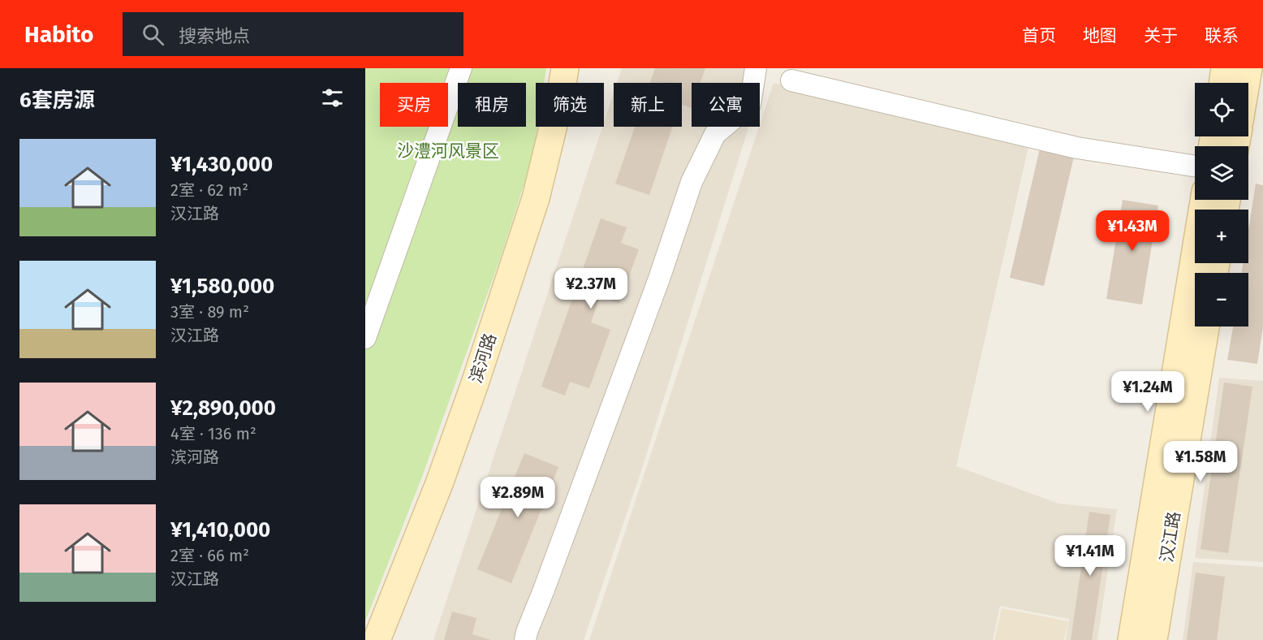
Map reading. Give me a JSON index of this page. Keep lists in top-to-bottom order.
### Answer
{
  "streets": {
    "street": ["滨河路", "汉江路"]
  },
  "parks": ["沙澧河风景区"],
  "page": {
    "header": "Habito",
    "search": "搜索地点",
    "nav": [
      "首页",
      "地图",
      "关于",
      "联系"
    ],
    "heading": "6套房源",
    "map_buttons": ["+", "−"],
    "chip": [
      "买房",
      "租房",
      "筛选",
      "新上",
      "公寓"
    ],
    "list": [
      {
        "name": "¥1,430,000",
        "note": "2室 · 62 m² · 汉江路"
      },
      {
        "name": "¥1,580,000",
        "note": "3室 · 89 m² · 汉江路"
      },
      {
        "name": "¥2,890,000",
        "note": "4室 · 136 m² · 滨河路"
      },
      {
        "name": "¥1,410,000",
        "note": "2室 · 66 m² · 汉江路"
      }
    ],
    "price": [
      "¥1.43M",
      "¥2.37M",
      "¥1.24M",
      "¥1.58M",
      "¥2.89M",
      "¥1.41M"
    ]
  }
}
